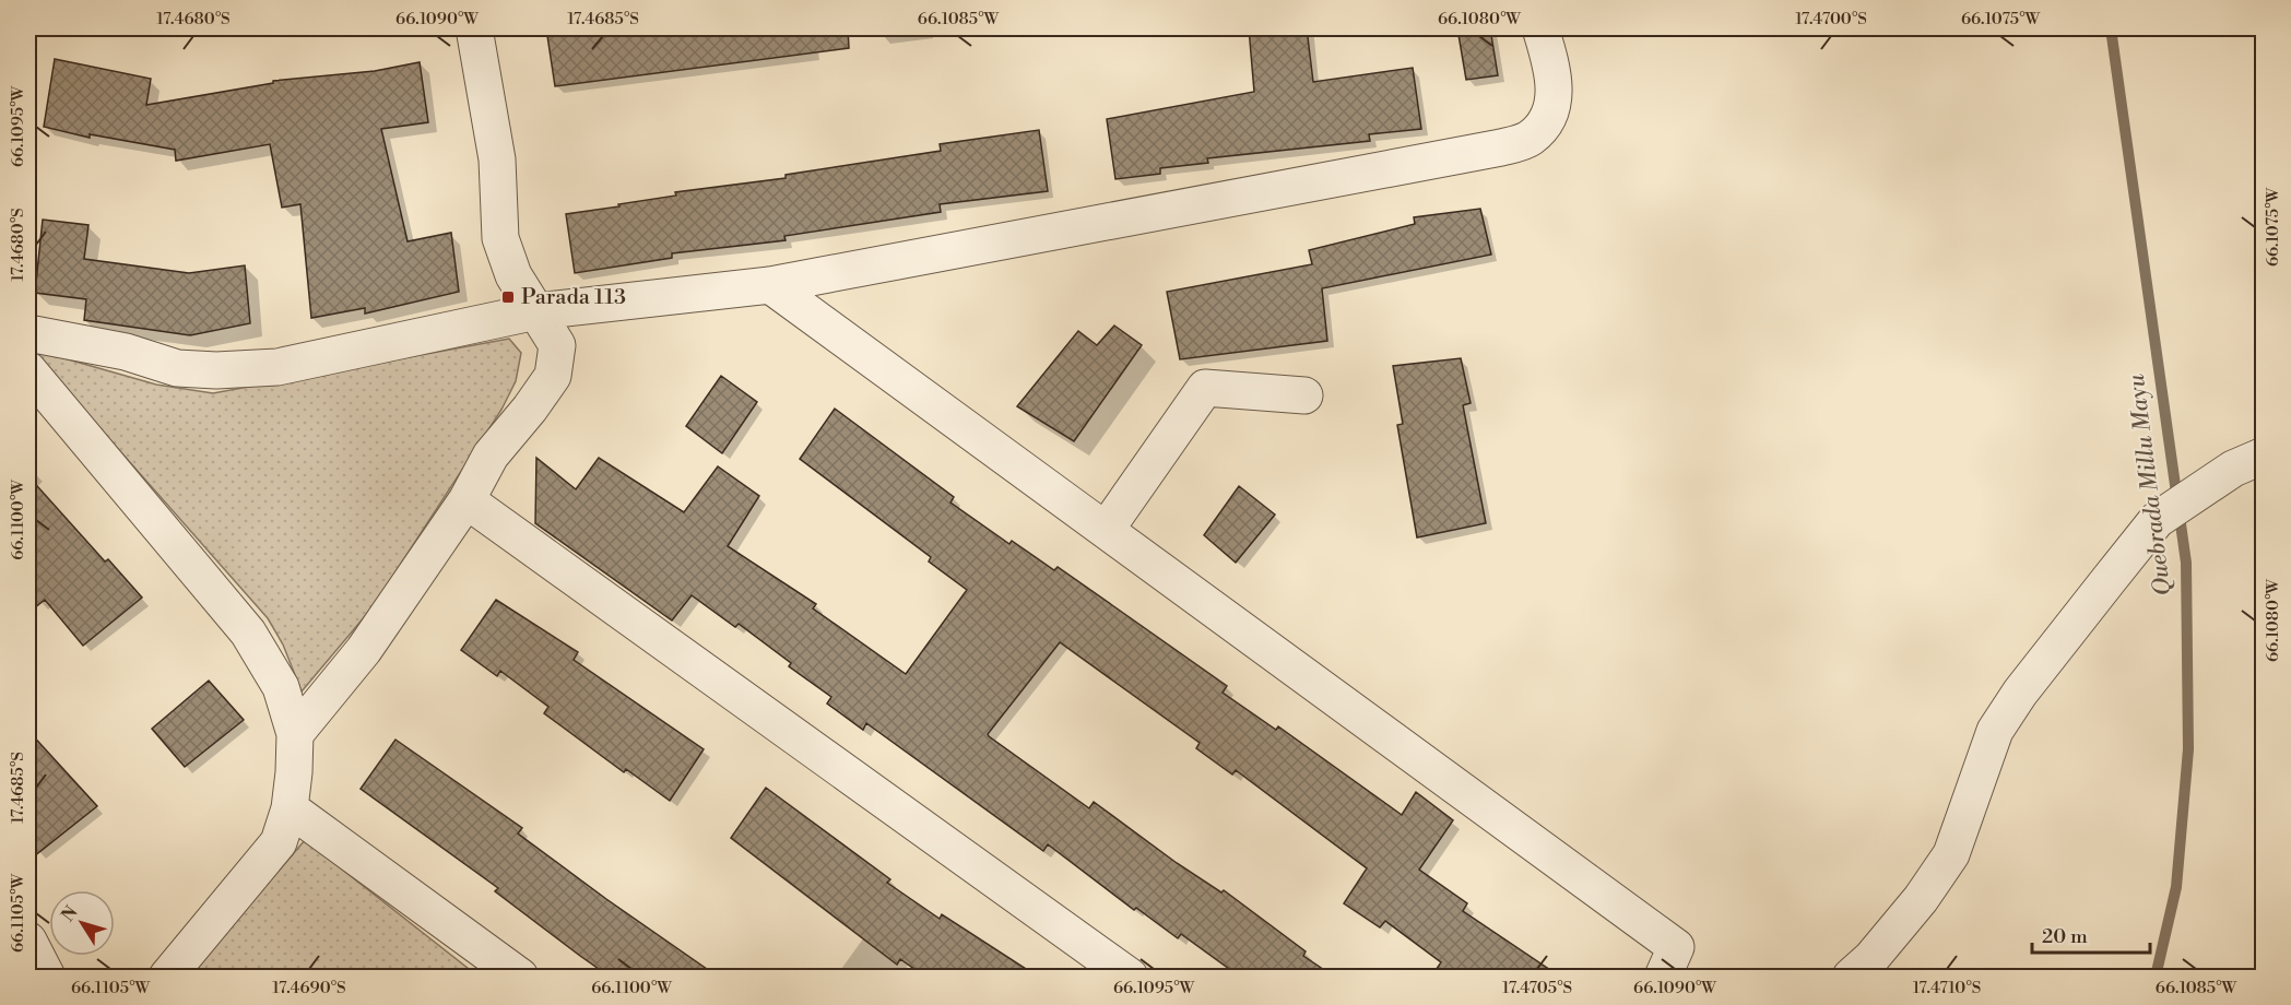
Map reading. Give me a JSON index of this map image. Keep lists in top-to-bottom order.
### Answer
{
  "water": ["Quebrada Millu Mayu"],
  "places": {
    "transit": ["Parada 113"]
  },
  "scale_bar": "20 m",
  "north": "top left",
  "coordinates": [
    "17.4680°S",
    "66.1090°W",
    "17.4685°S",
    "66.1085°W",
    "66.1080°W",
    "17.4700°S",
    "66.1075°W",
    "66.1095°W",
    "66.1100°W",
    "66.1105°W",
    "17.4690°S",
    "17.4705°S",
    "17.4710°S"
  ]
}
